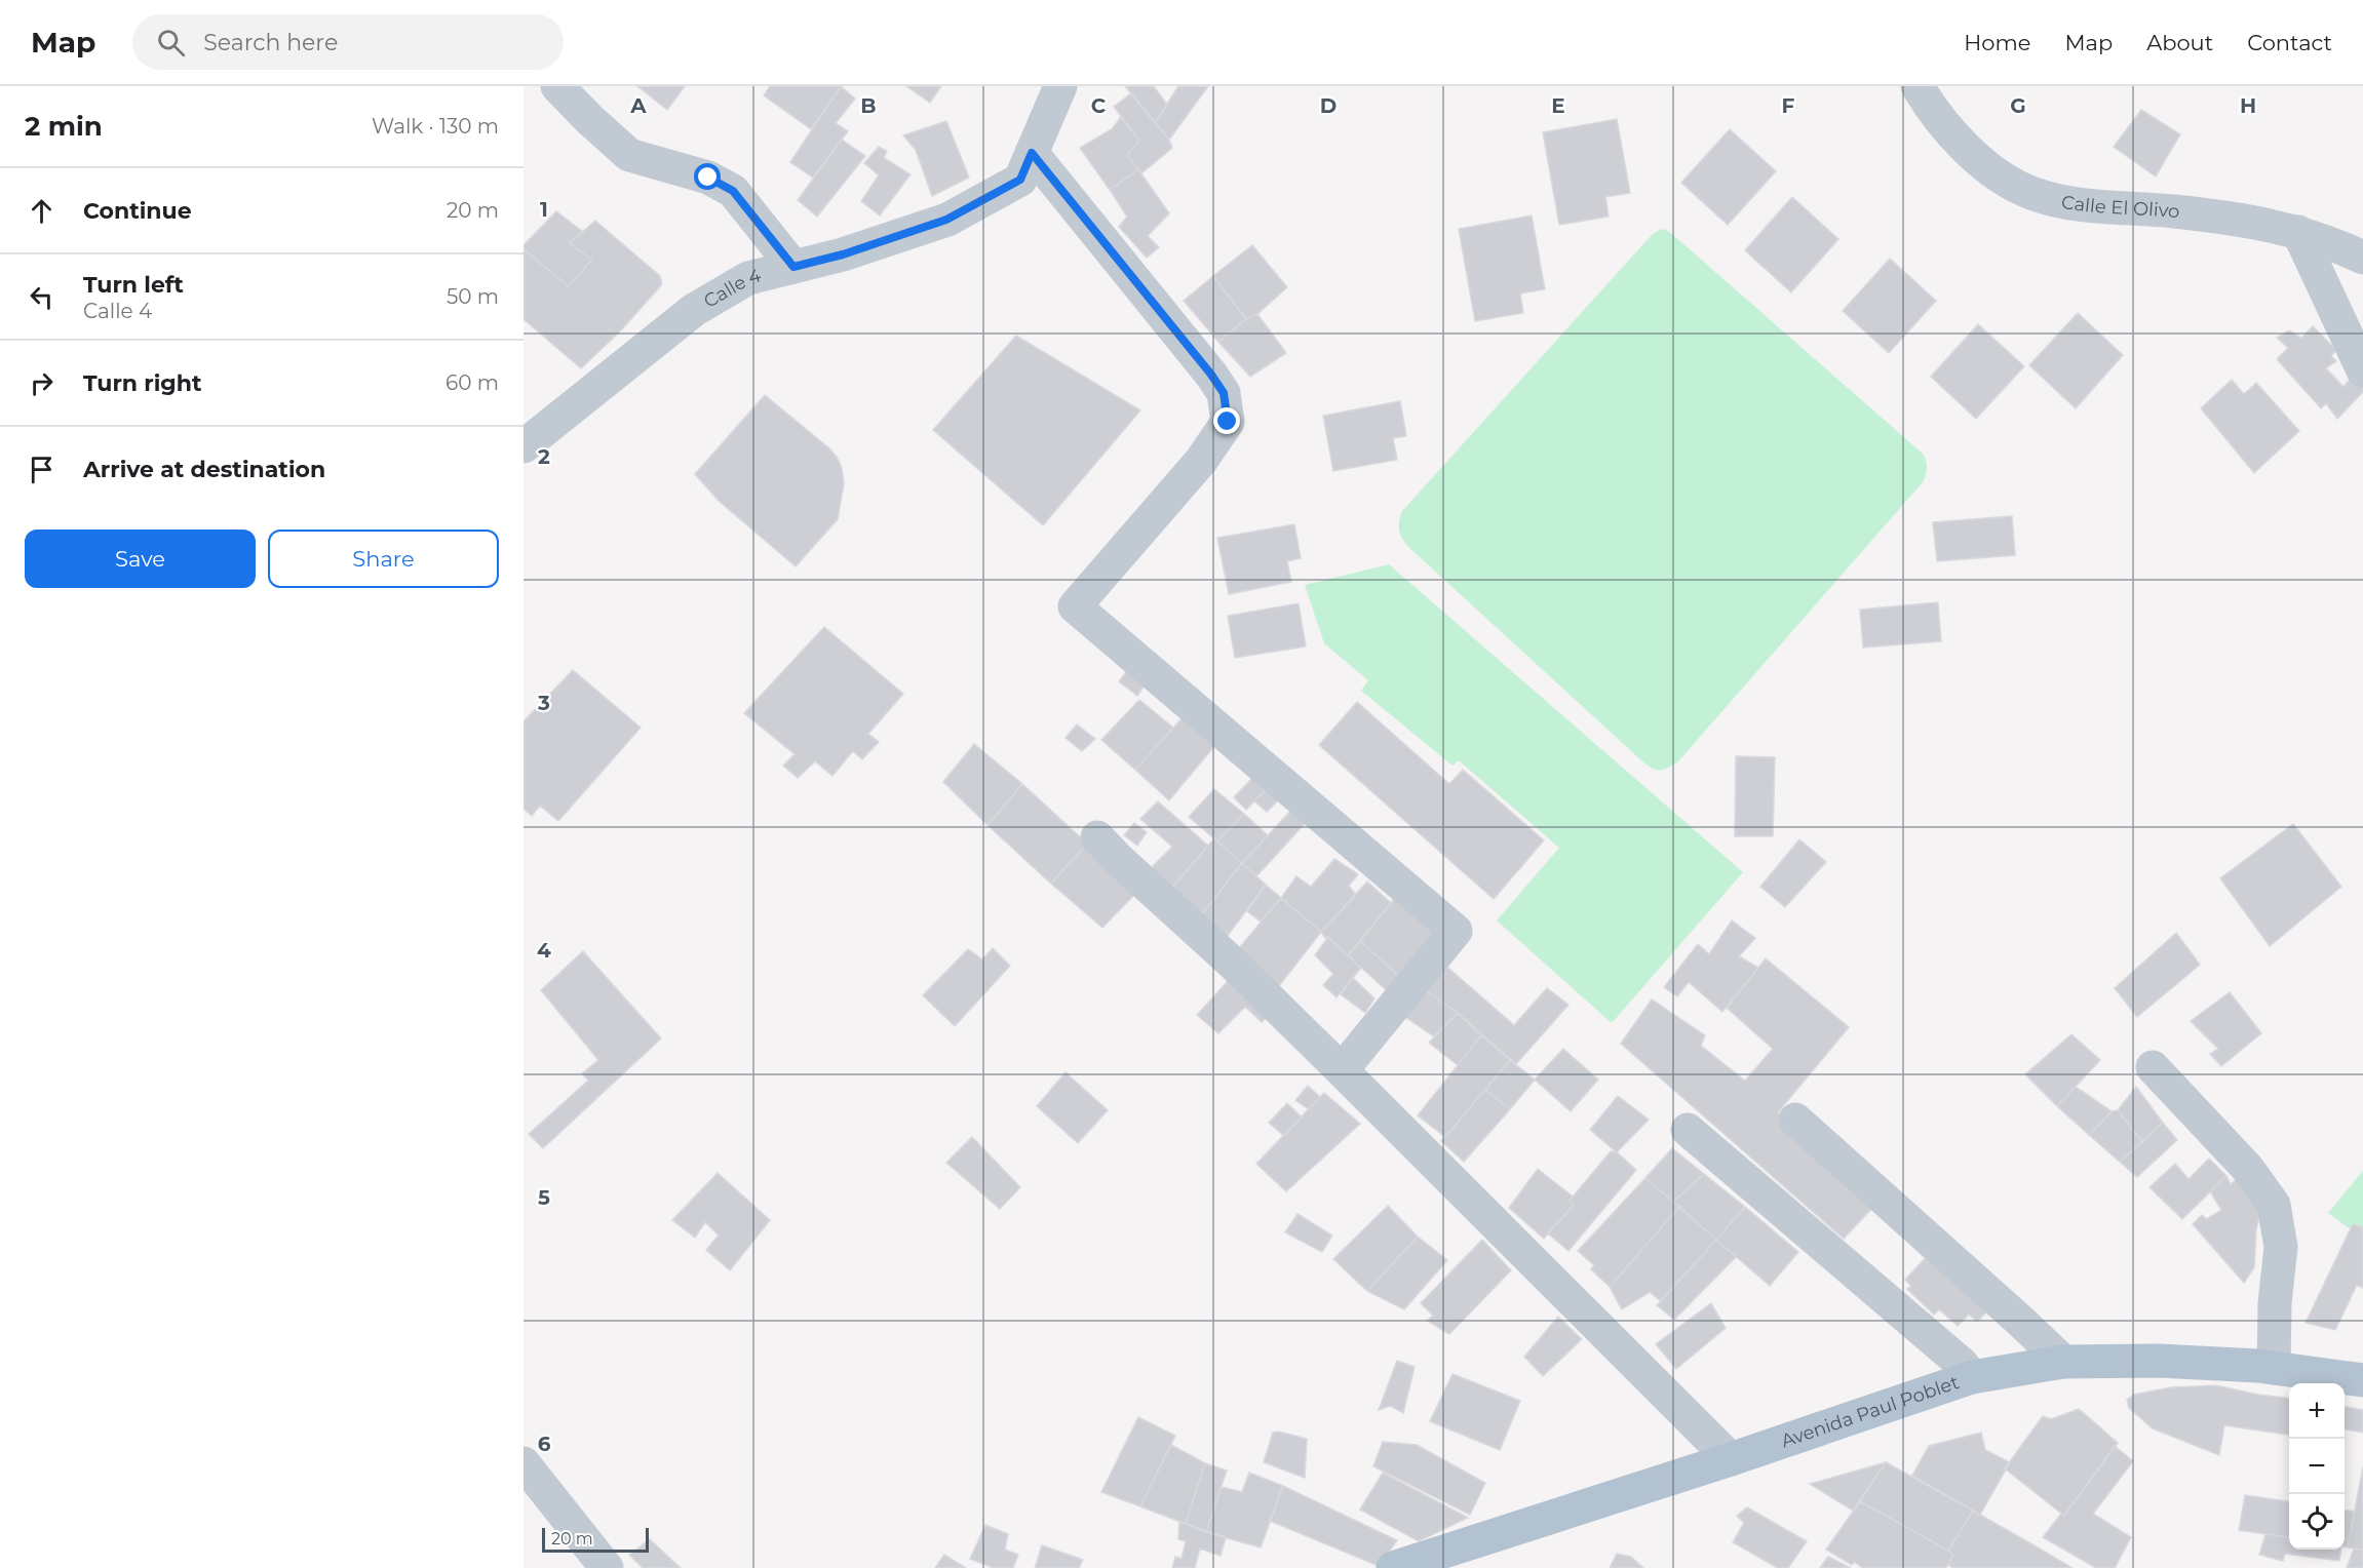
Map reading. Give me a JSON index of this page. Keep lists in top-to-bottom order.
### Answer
{
  "streets": {
    "main road": ["Avenida Paul Poblet"],
    "street": ["Calle El Olivo", "Calle 4"]
  },
  "scale_bar": "20 m",
  "page": {
    "header": "Map",
    "search": "Search here",
    "nav": [
      "Home",
      "Map",
      "About",
      "Contact"
    ],
    "heading": ["2 min", "Walk · 130 m"],
    "list": [
      ["Continue", "20 m"],
      ["Turn left", "Calle 4", "50 m"],
      ["Turn right", "60 m"],
      "Arrive at destination"
    ],
    "buttons": ["Save", "Share"],
    "map_buttons": ["+", "−"],
    "scale": "20 m"
  },
  "grid": {
    "columns": [
      "A",
      "B",
      "C",
      "D",
      "E",
      "F",
      "G",
      "H"
    ],
    "rows": [
      "1",
      "2",
      "3",
      "4",
      "5",
      "6"
    ]
  }
}
